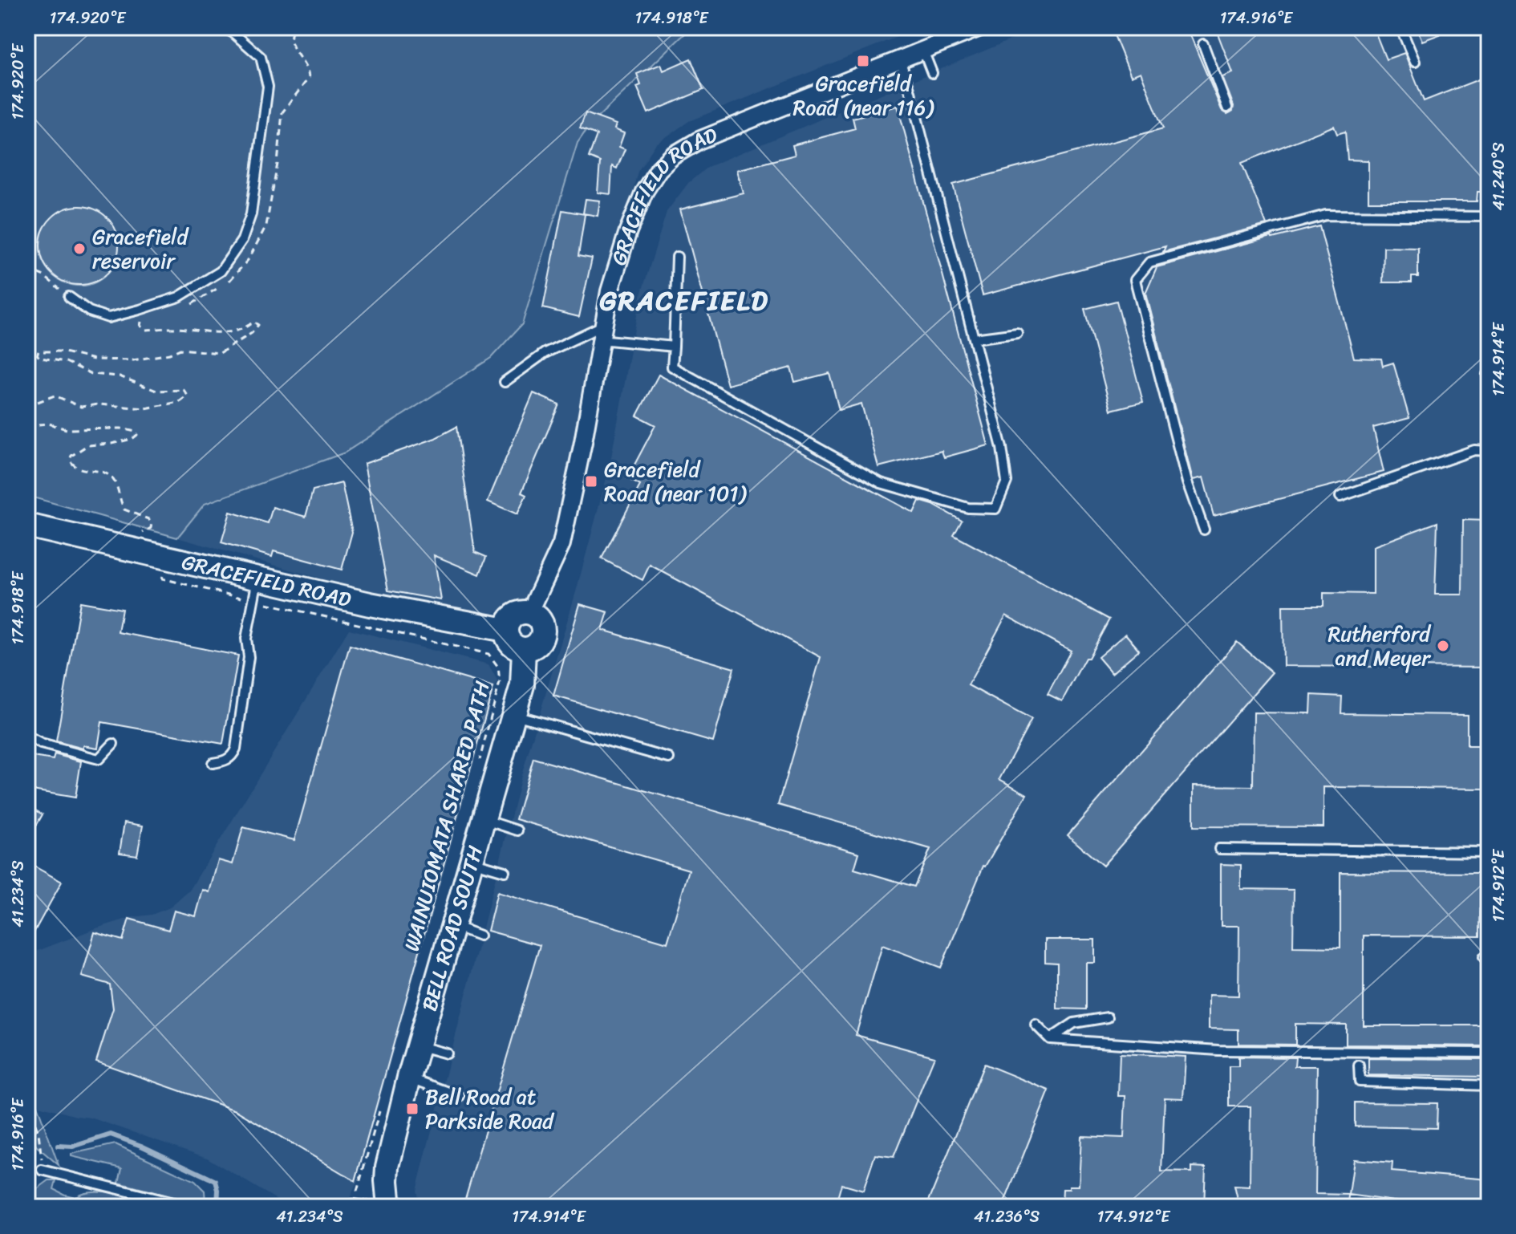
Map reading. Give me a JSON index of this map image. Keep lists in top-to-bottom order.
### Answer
{
  "streets": {
    "main road": ["GRACEFIELD ROAD", "BELL ROAD SOUTH"],
    "path": ["WAINUIOMATA SHARED PATH"]
  },
  "crossings": [
    ["GRACEFIELD ROAD", "BELL ROAD SOUTH"]
  ],
  "districts": ["GRACEFIELD"],
  "places": {
    "transit": ["Gracefield Road (near 116)", "Gracefield Road (near 101)", "Bell Road at Parkside Road"],
    "other": ["Gracefield reservoir", "Rutherford and Meyer"]
  },
  "coordinates": [
    "174.920°E",
    "174.918°E",
    "174.916°E",
    "41.240°S",
    "174.914°E",
    "174.912°E",
    "41.234°S",
    "41.236°S"
  ]
}
